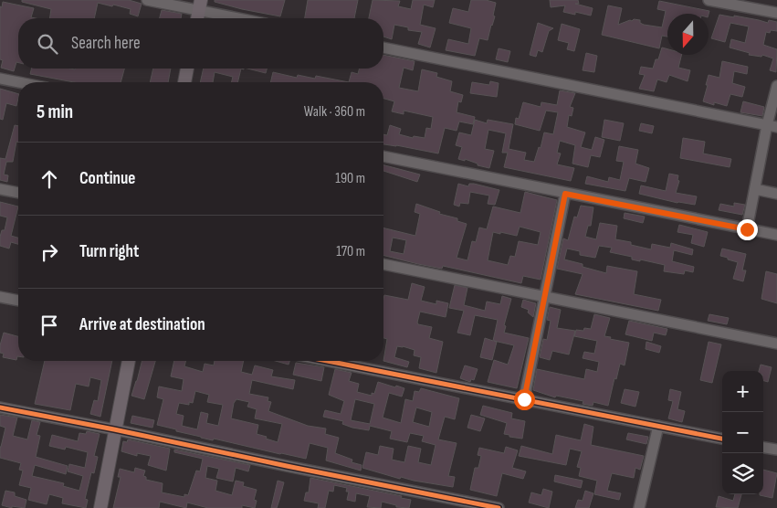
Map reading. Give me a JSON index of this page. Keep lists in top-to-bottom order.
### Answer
{
  "north": "bottom",
  "page": {
    "search": "Search here",
    "heading": ["5 min", "Walk · 360 m"],
    "list": [
      ["Continue", "190 m"],
      ["Turn right", "170 m"],
      "Arrive at destination"
    ],
    "map_buttons": ["+", "−"]
  }
}
